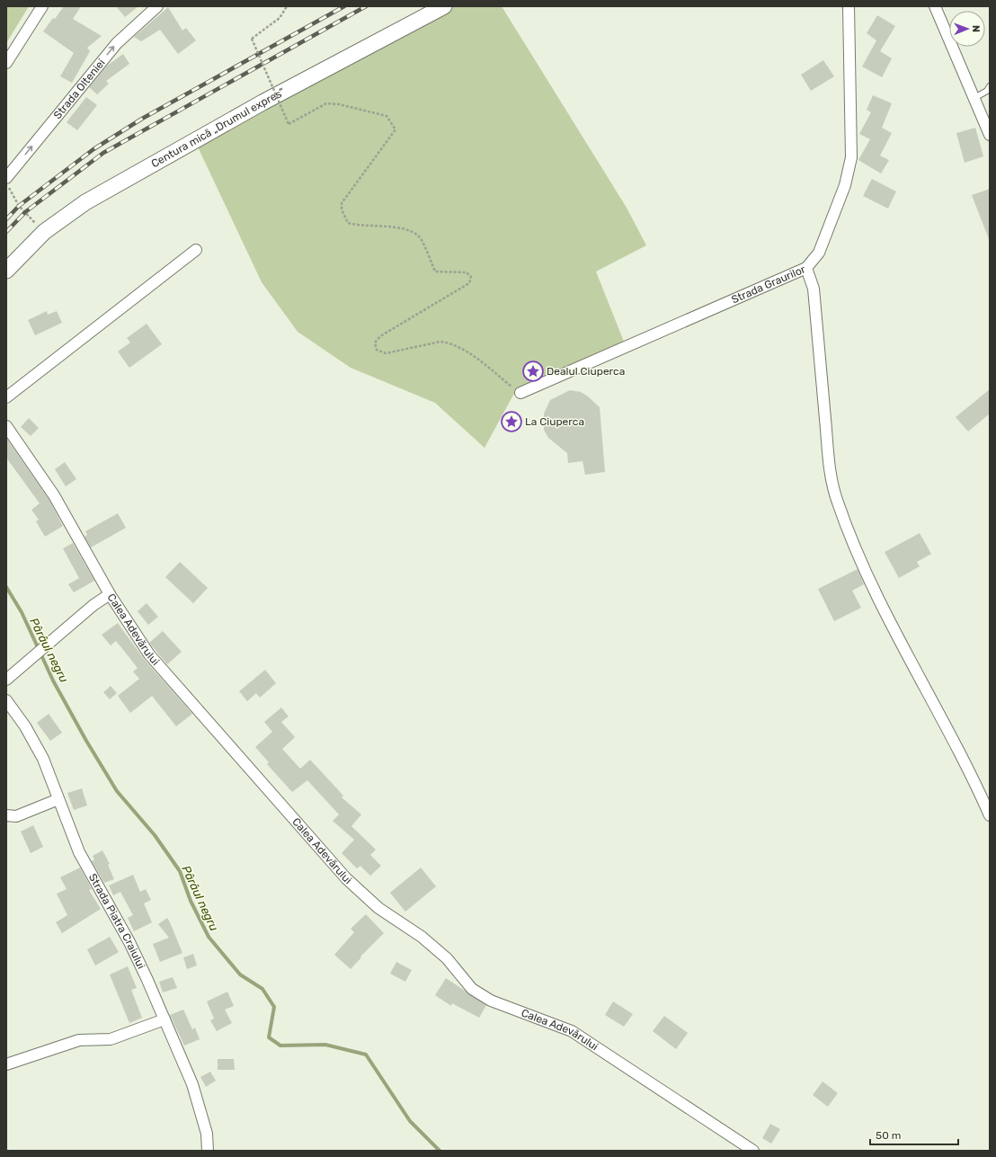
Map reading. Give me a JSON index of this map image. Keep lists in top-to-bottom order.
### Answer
{
  "streets": {
    "main road": ["Centura mică „Drumul expres”"],
    "street": [
      "Strada Olteniei",
      "Strada Graurilor",
      "Calea Adevărului",
      "Strada Piatra Craiului"
    ]
  },
  "one_way": ["Strada Olteniei"],
  "water": ["Pârâul negru"],
  "places": {
    "place": ["Dealul Ciuperca", "La Ciuperca"]
  },
  "scale_bar": "50 m",
  "north": "right"
}
